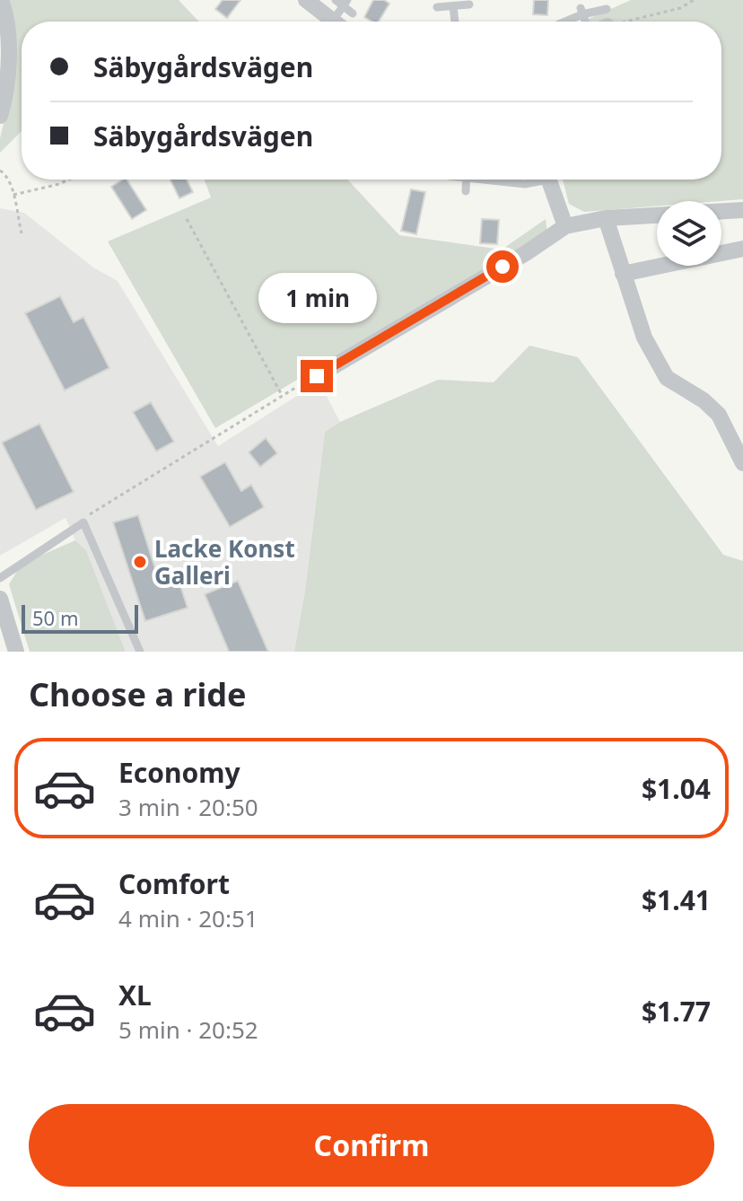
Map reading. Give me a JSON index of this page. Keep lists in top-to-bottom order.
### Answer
{
  "places": ["Lacke Konst Galleri"],
  "scale_bar": "50 m",
  "page": {
    "banner": ["Säbygårdsvägen", "Säbygårdsvägen"],
    "bubble": "1 min",
    "scale": "50 m",
    "heading": "Choose a ride",
    "list": [
      {
        "name": "Economy",
        "note": "3 min · 20:50",
        "value": "$1.04"
      },
      {
        "name": "Comfort",
        "note": "4 min · 20:51",
        "value": "$1.41"
      },
      {
        "name": "XL",
        "note": "5 min · 20:52",
        "value": "$1.77"
      }
    ],
    "buttons": "Confirm"
  }
}
